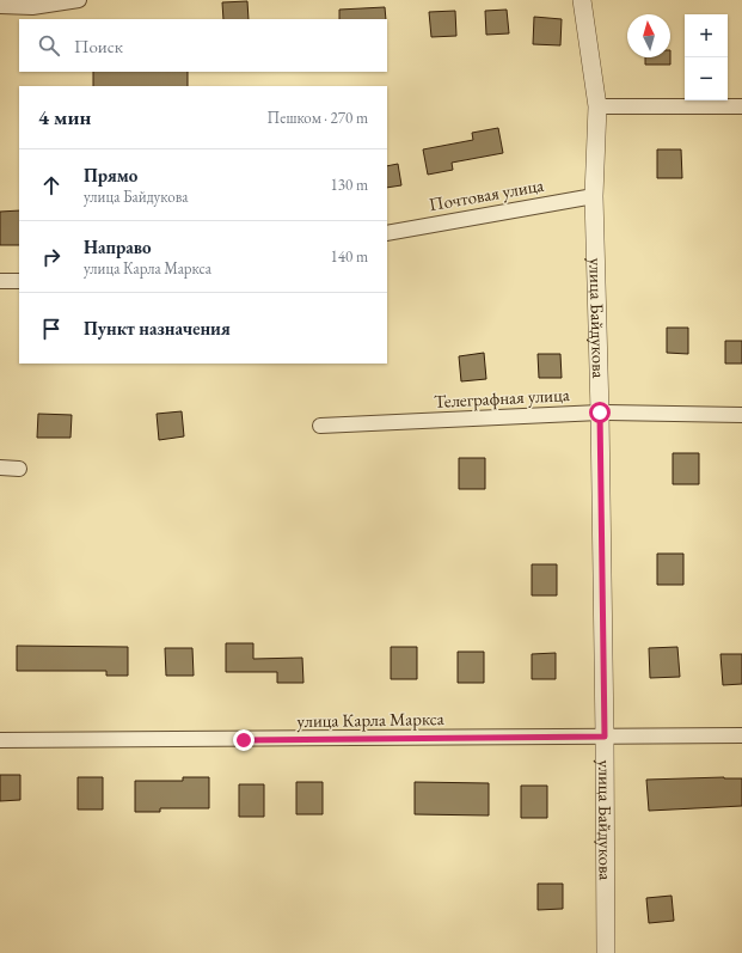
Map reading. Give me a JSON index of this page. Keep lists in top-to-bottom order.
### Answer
{
  "streets": {
    "street": [
      "Почтовая улица",
      "улица Байдукова",
      "Телеграфная улица",
      "улица Карла Маркса"
    ]
  },
  "crossings": [
    ["Почтовая улица", "улица Байдукова"],
    ["улица Байдукова", "Телеграфная улица"],
    ["улица Байдукова", "улица Карла Маркса"]
  ],
  "north": "top",
  "page": {
    "map_buttons": ["+", "−"],
    "search": "Поиск",
    "heading": ["4 мин", "Пешком · 270 m"],
    "list": [
      ["Прямо", "улица Байдукова", "130 m"],
      ["Направо", "улица Карла Маркса", "140 m"],
      "Пункт назначения"
    ]
  }
}
